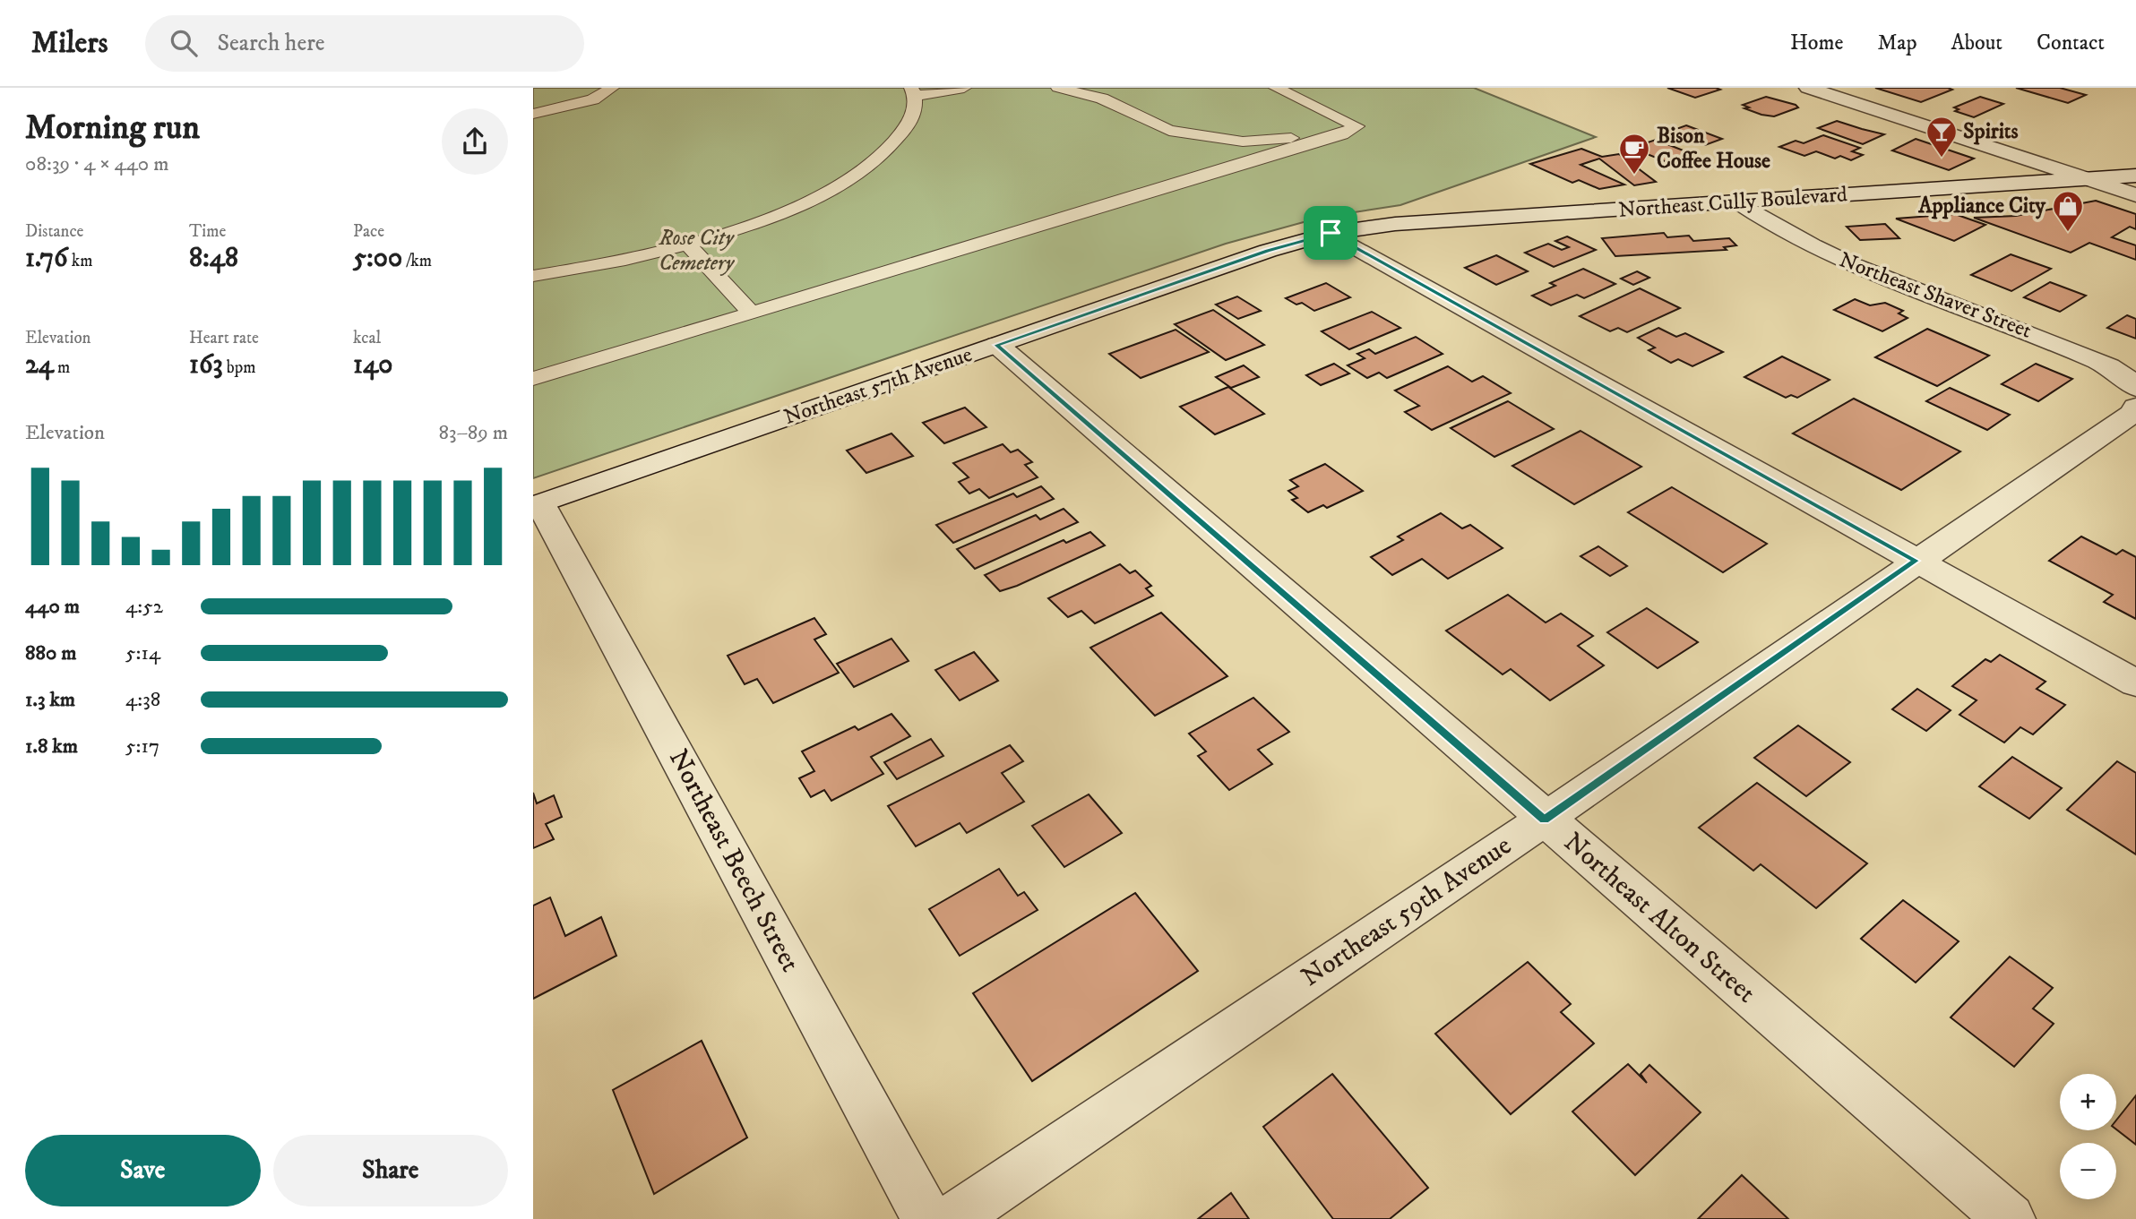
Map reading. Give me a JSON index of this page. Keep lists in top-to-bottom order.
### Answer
{
  "streets": {
    "street": [
      "Northeast Cully Boulevard",
      "Northeast Shaver Street",
      "Northeast 57th Avenue",
      "Northeast Beech Street",
      "Northeast 59th Avenue",
      "Northeast Alton Street"
    ]
  },
  "crossings": [
    ["Northeast Cully Boulevard", "Northeast Shaver Street"],
    ["Northeast Cully Boulevard", "Northeast 57th Avenue"],
    ["Northeast 57th Avenue", "Northeast Beech Street"],
    ["Northeast 57th Avenue", "Northeast Alton Street"],
    ["Northeast 59th Avenue", "Northeast Alton Street"]
  ],
  "parks": ["Rose City Cemetery"],
  "places": {
    "bar": ["Spirits"],
    "cafe": ["Bison Coffee House"],
    "shop": ["Appliance City"]
  },
  "page": {
    "header": "Milers",
    "search": "Search here",
    "nav": [
      "Home",
      "Map",
      "About",
      "Contact"
    ],
    "heading": ["Morning run", "08:39 · 4 × 440 m"],
    "stats": [
      ["Distance", "1.76 km"],
      ["Time", "8:48"],
      ["Pace", "5:00 /km"],
      ["Elevation", "24 m"],
      ["Heart rate", "163 bpm"],
      ["kcal", "140"]
    ],
    "chart": ["Elevation", "83–89 m"],
    "list": [
      {
        "name": "440 m",
        "note": "4:52"
      },
      {
        "name": "880 m",
        "note": "5:14"
      },
      {
        "name": "1.3 km",
        "note": "4:38"
      },
      {
        "name": "1.8 km",
        "note": "5:17"
      }
    ],
    "map_buttons": ["+", "−"],
    "buttons": ["Save", "Share"]
  }
}
